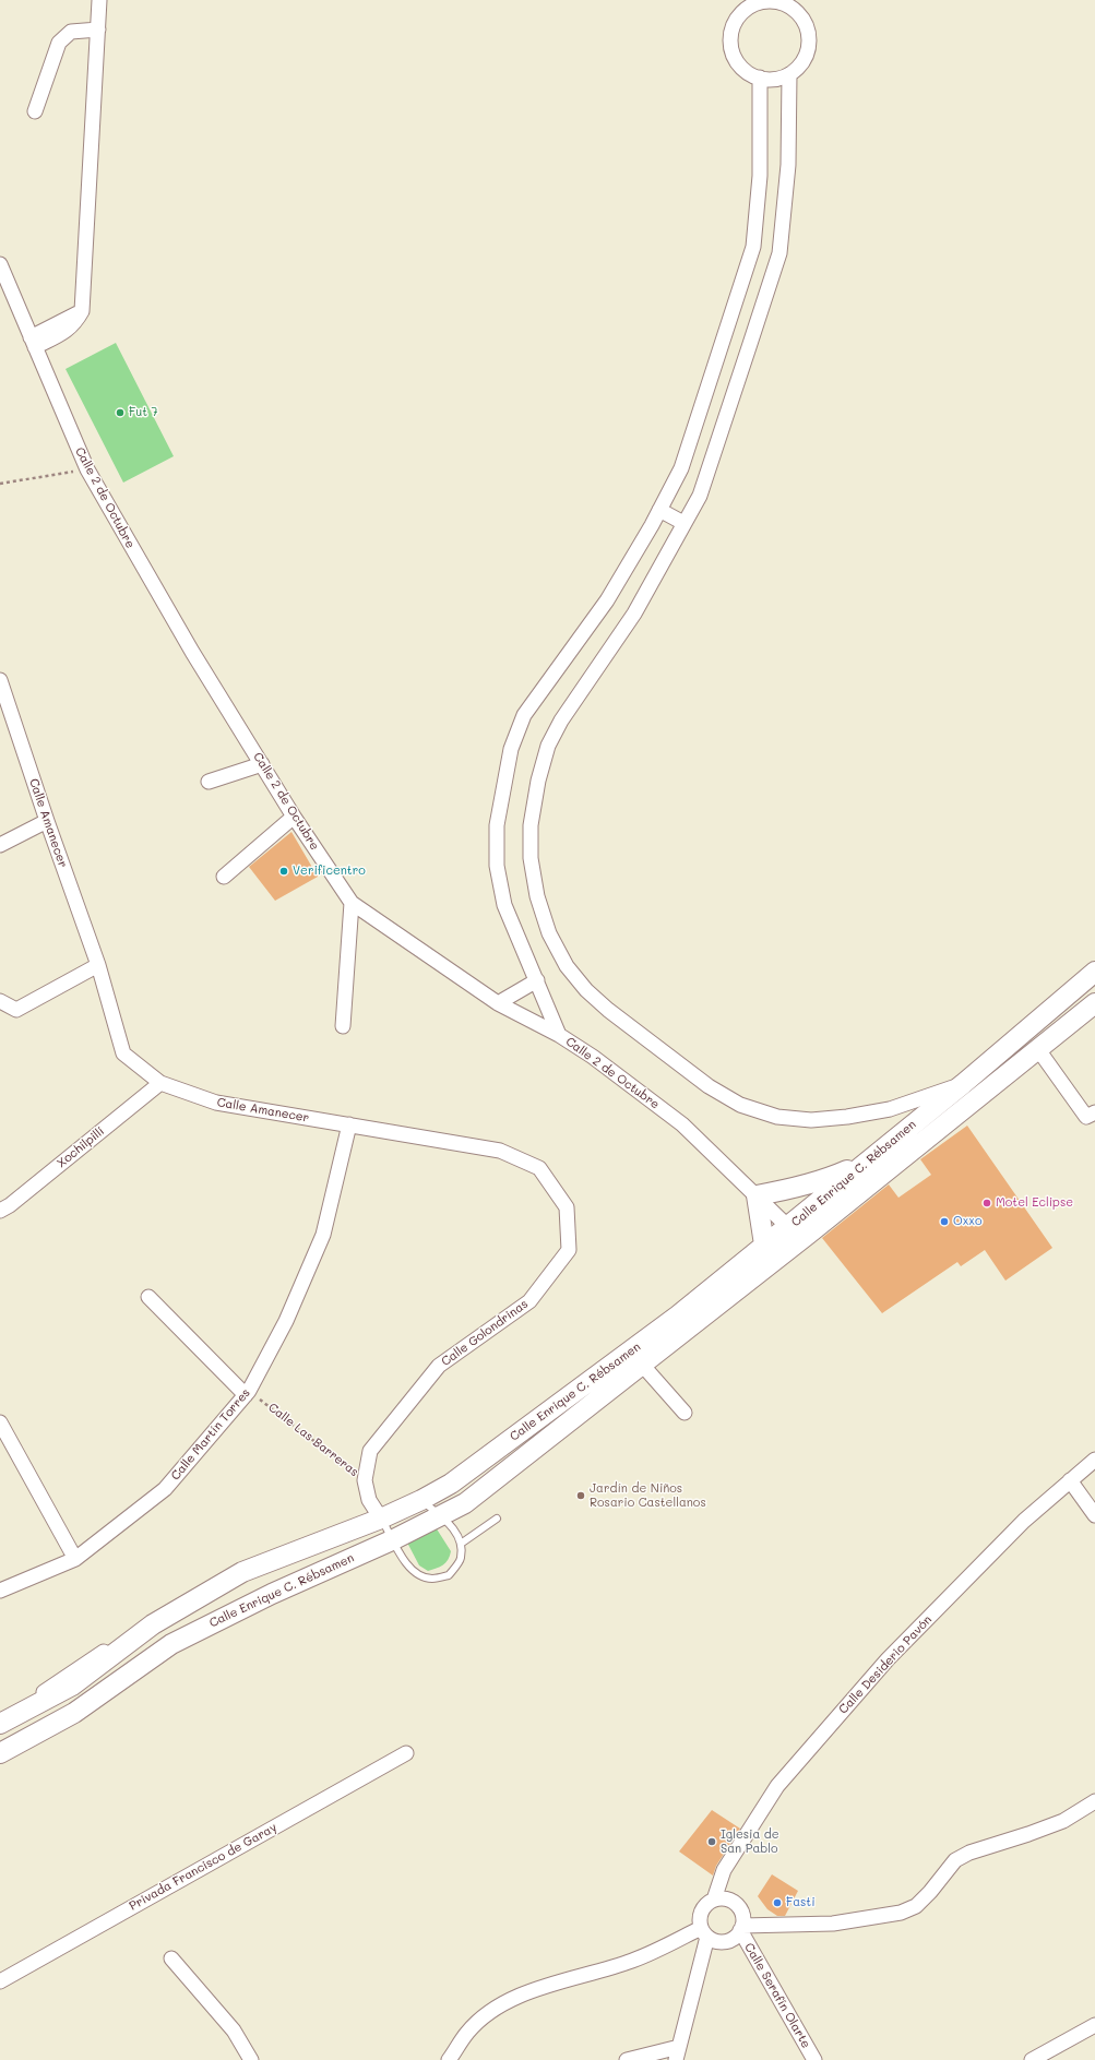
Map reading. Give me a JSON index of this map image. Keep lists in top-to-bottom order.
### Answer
{
  "streets": {
    "main road": ["Calle Enrique C. Rébsamen"],
    "street": [
      "Calle 2 de Octubre",
      "Calle Amanecer",
      "Xochilpilli",
      "Calle Golondrinas",
      "Calle Martín Torres",
      "Calle Las Barreras",
      "Calle Desiderio Pavón",
      "Privada Francisco de Garay",
      "Calle Serafín Olarte"
    ]
  },
  "crossings": [
    ["Calle 2 de Octubre", "Calle Enrique C. Rébsamen"],
    ["Calle Amanecer", "Xochilpilli"],
    ["Calle Amanecer", "Calle Golondrinas"],
    ["Calle Amanecer", "Calle Martín Torres"],
    ["Calle Enrique C. Rébsamen", "Calle Las Barreras"],
    ["Calle Golondrinas", "Calle Martín Torres"],
    ["Calle Golondrinas", "Calle Las Barreras"],
    ["Calle Martín Torres", "Calle Las Barreras"],
    ["Calle Desiderio Pavón", "Calle Serafín Olarte"]
  ],
  "places": [
    "Fut 7",
    "Verificentro",
    "Motel Eclipse",
    "Oxxo",
    "Jardín de Niños Rosario Castellanos",
    "Iglesia de San Pablo",
    "Fasti"
  ]
}
